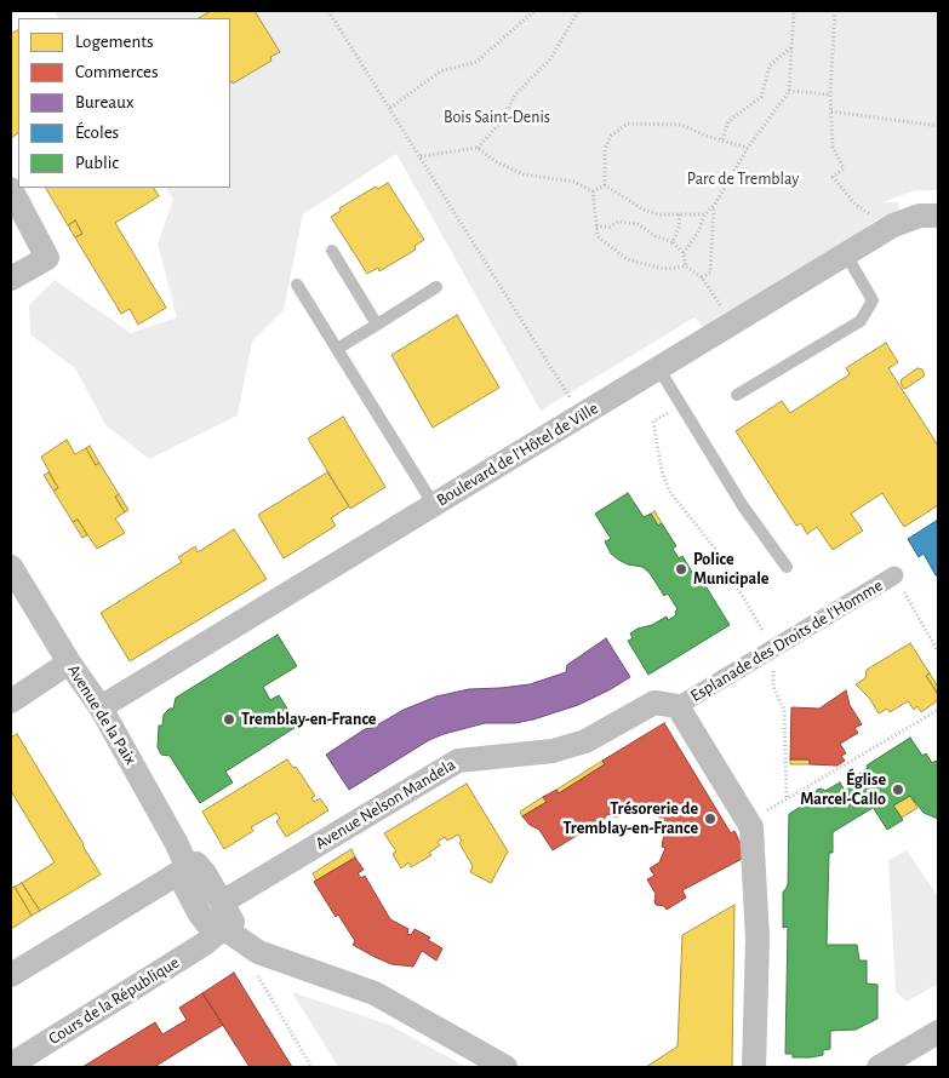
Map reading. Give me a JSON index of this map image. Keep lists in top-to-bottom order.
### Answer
{
  "streets": {
    "street": [
      "Boulevard de l'Hôtel de Ville",
      "Esplanade des Droits de l'Homme",
      "Avenue de la Paix",
      "Avenue Nelson Mandela",
      "Cours de la République"
    ]
  },
  "crossings": [
    ["Boulevard de l'Hôtel de Ville", "Avenue de la Paix"],
    ["Esplanade des Droits de l'Homme", "Avenue Nelson Mandela"],
    ["Avenue de la Paix", "Cours de la République"]
  ],
  "parks": ["Bois Saint-Denis", "Parc de Tremblay"],
  "places": [
    "Police Municipale",
    "Tremblay-en-France",
    "Église Marcel-Callo",
    "Trésorerie de Tremblay-en-France"
  ],
  "legend": [
    "Logements",
    "Commerces",
    "Bureaux",
    "Écoles",
    "Public"
  ]
}
